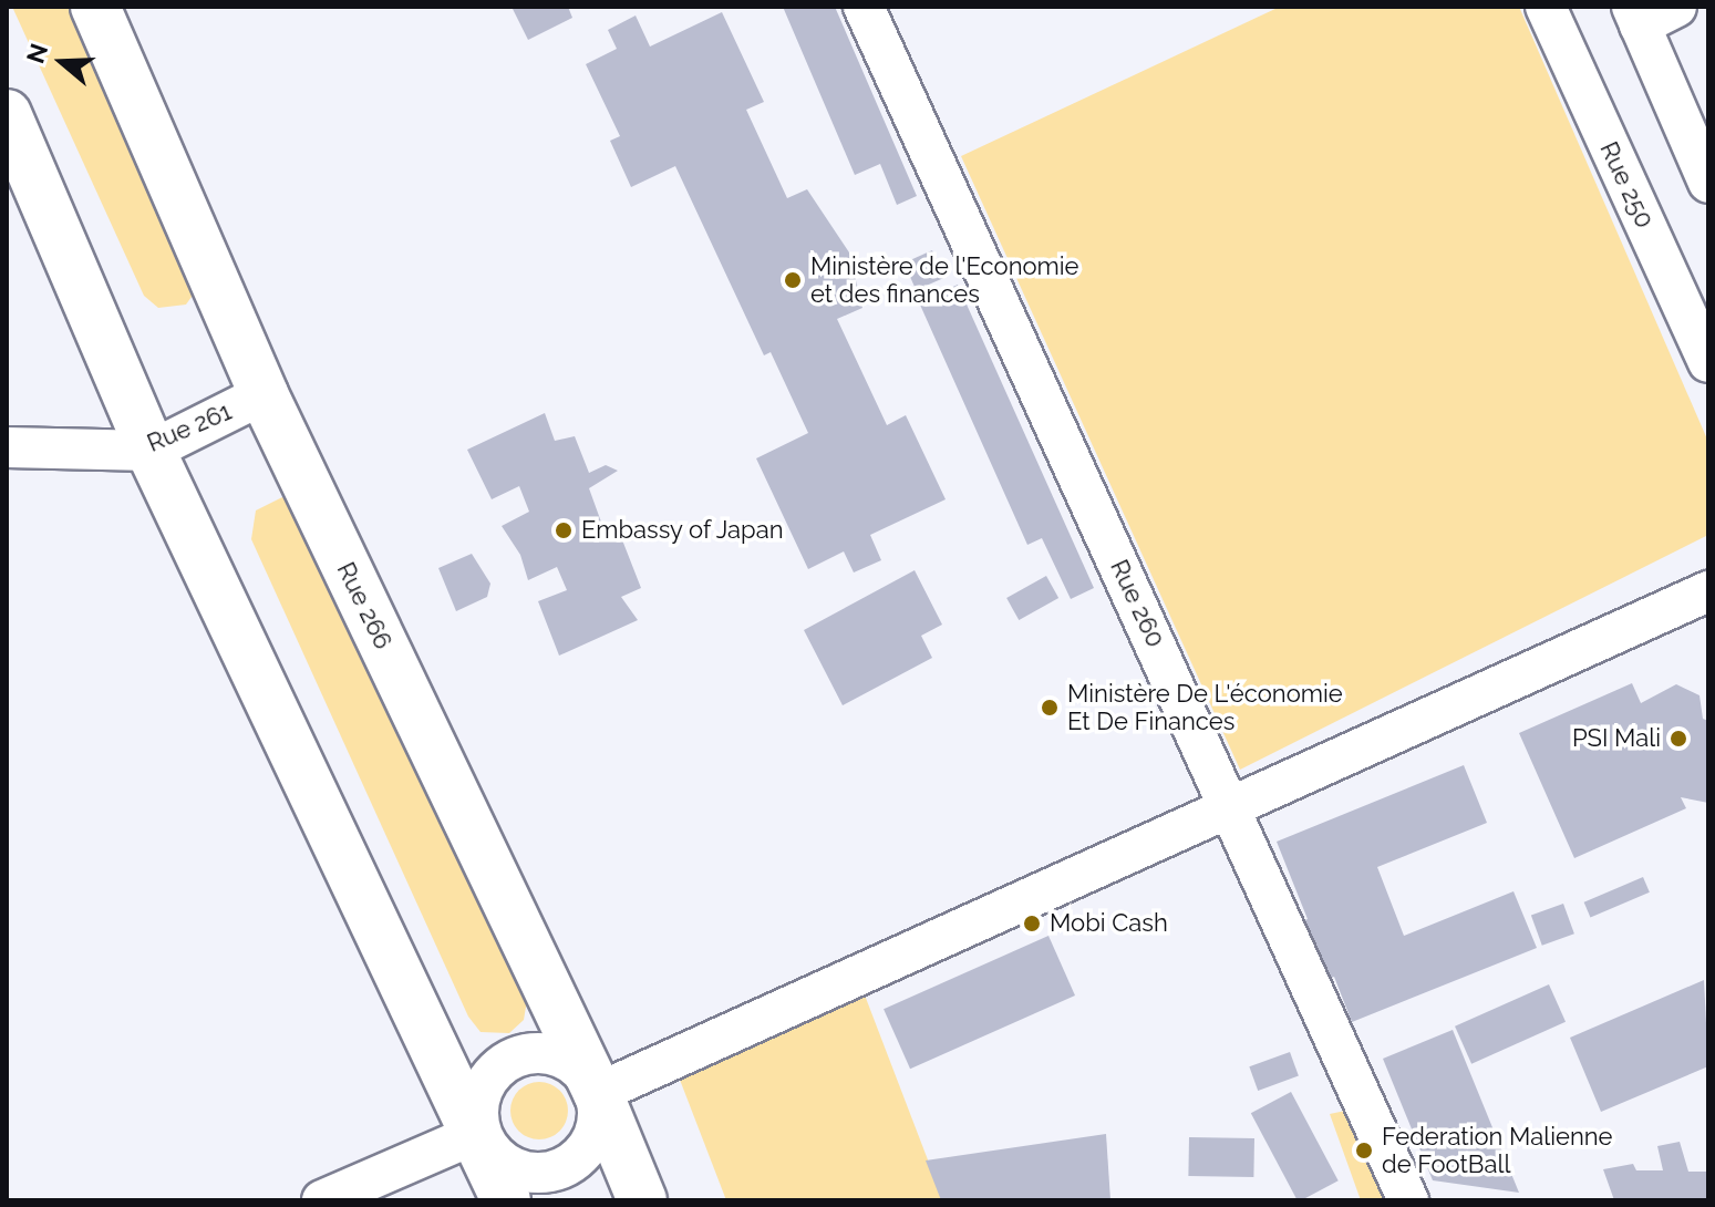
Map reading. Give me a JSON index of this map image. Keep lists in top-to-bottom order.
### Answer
{
  "streets": {
    "main road": ["Rue 266"],
    "street": ["Rue 250", "Rue 261", "Rue 260"]
  },
  "crossings": [
    ["Rue 261", "Rue 266"]
  ],
  "places": [
    "Ministère de l'Economie et des finances",
    "Embassy of Japan",
    "Ministère De L'économie Et De Finances",
    "PSI Mali",
    "Mobi Cash",
    "Federation Malienne de FootBall"
  ],
  "north": "left"
}
